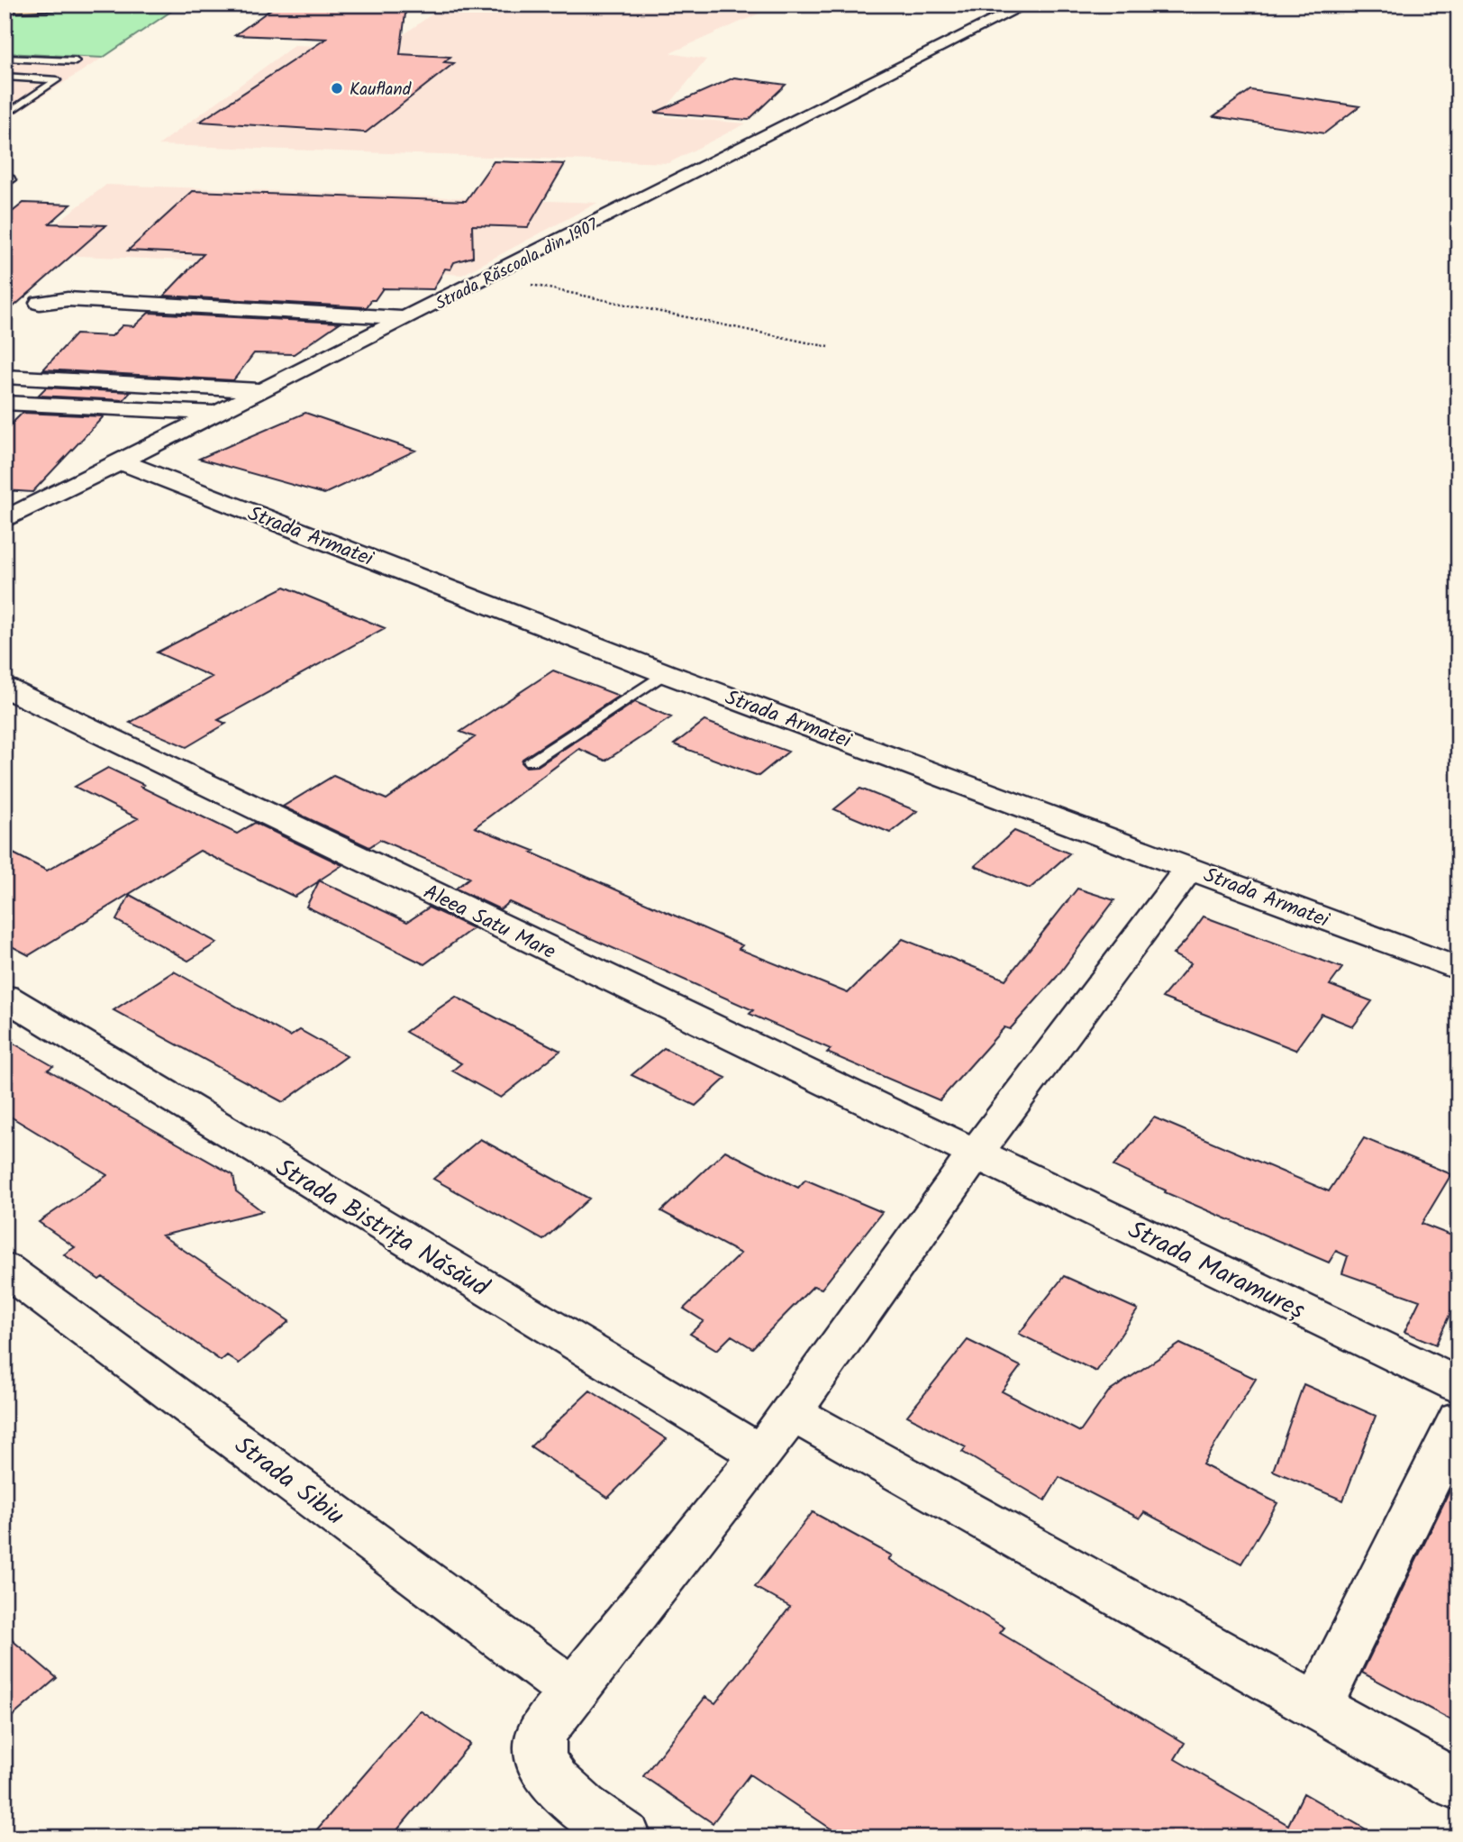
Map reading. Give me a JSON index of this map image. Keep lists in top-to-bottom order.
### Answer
{
  "streets": {
    "street": [
      "Strada Răscoala din 1907",
      "Strada Armatei",
      "Aleea Satu Mare",
      "Strada Bistrița Năsăud",
      "Strada Maramureș",
      "Strada Sibiu"
    ]
  },
  "crossings": [
    ["Strada Răscoala din 1907", "Strada Armatei"],
    ["Aleea Satu Mare", "Strada Maramureș"]
  ],
  "places": ["Kaufland"]
}
